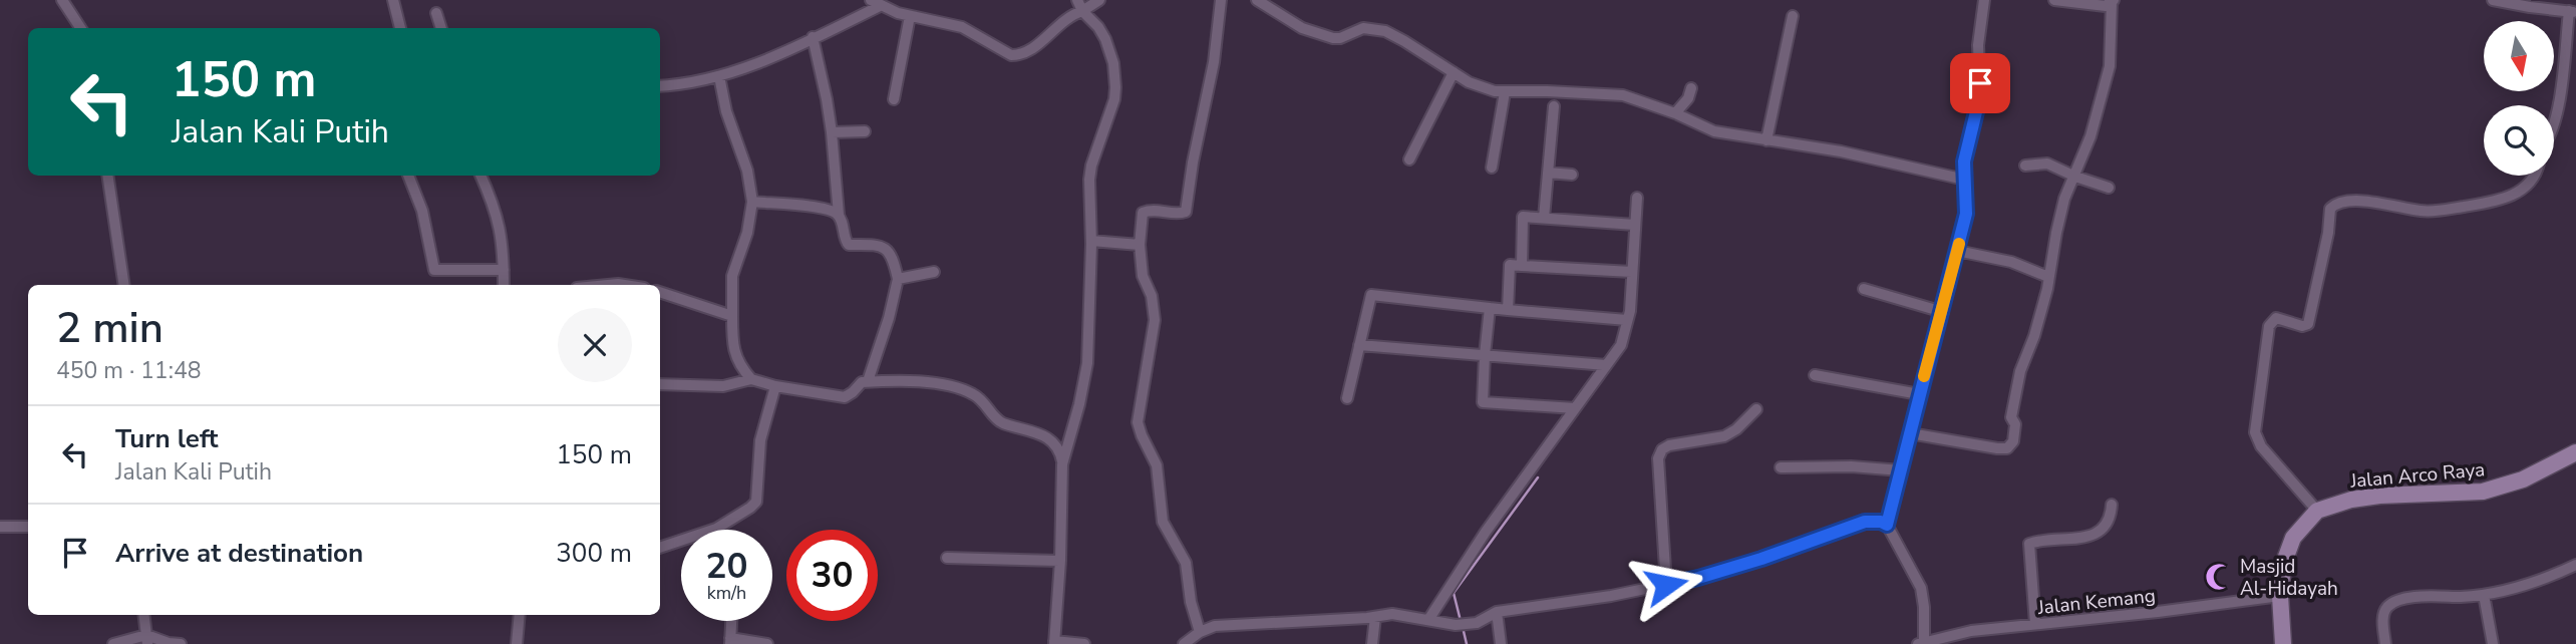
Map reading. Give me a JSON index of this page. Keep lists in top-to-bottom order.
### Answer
{
  "streets": {
    "main road": ["Jalan Arco Raya"],
    "street": ["Jalan Kemang"]
  },
  "places": {
    "mosque": ["Masjid Al-Hidayah"]
  },
  "north": "bottom",
  "page": {
    "turn": ["150 m", "Jalan Kali Putih"],
    "heading": ["2 min", "450 m · 11:48"],
    "list": [
      {
        "name": "Turn left",
        "note": "Jalan Kali Putih",
        "value": "150 m"
      },
      {
        "name": "Arrive at destination",
        "value": "300 m"
      }
    ],
    "speed": "20 km/h",
    "limit": "30"
  }
}
